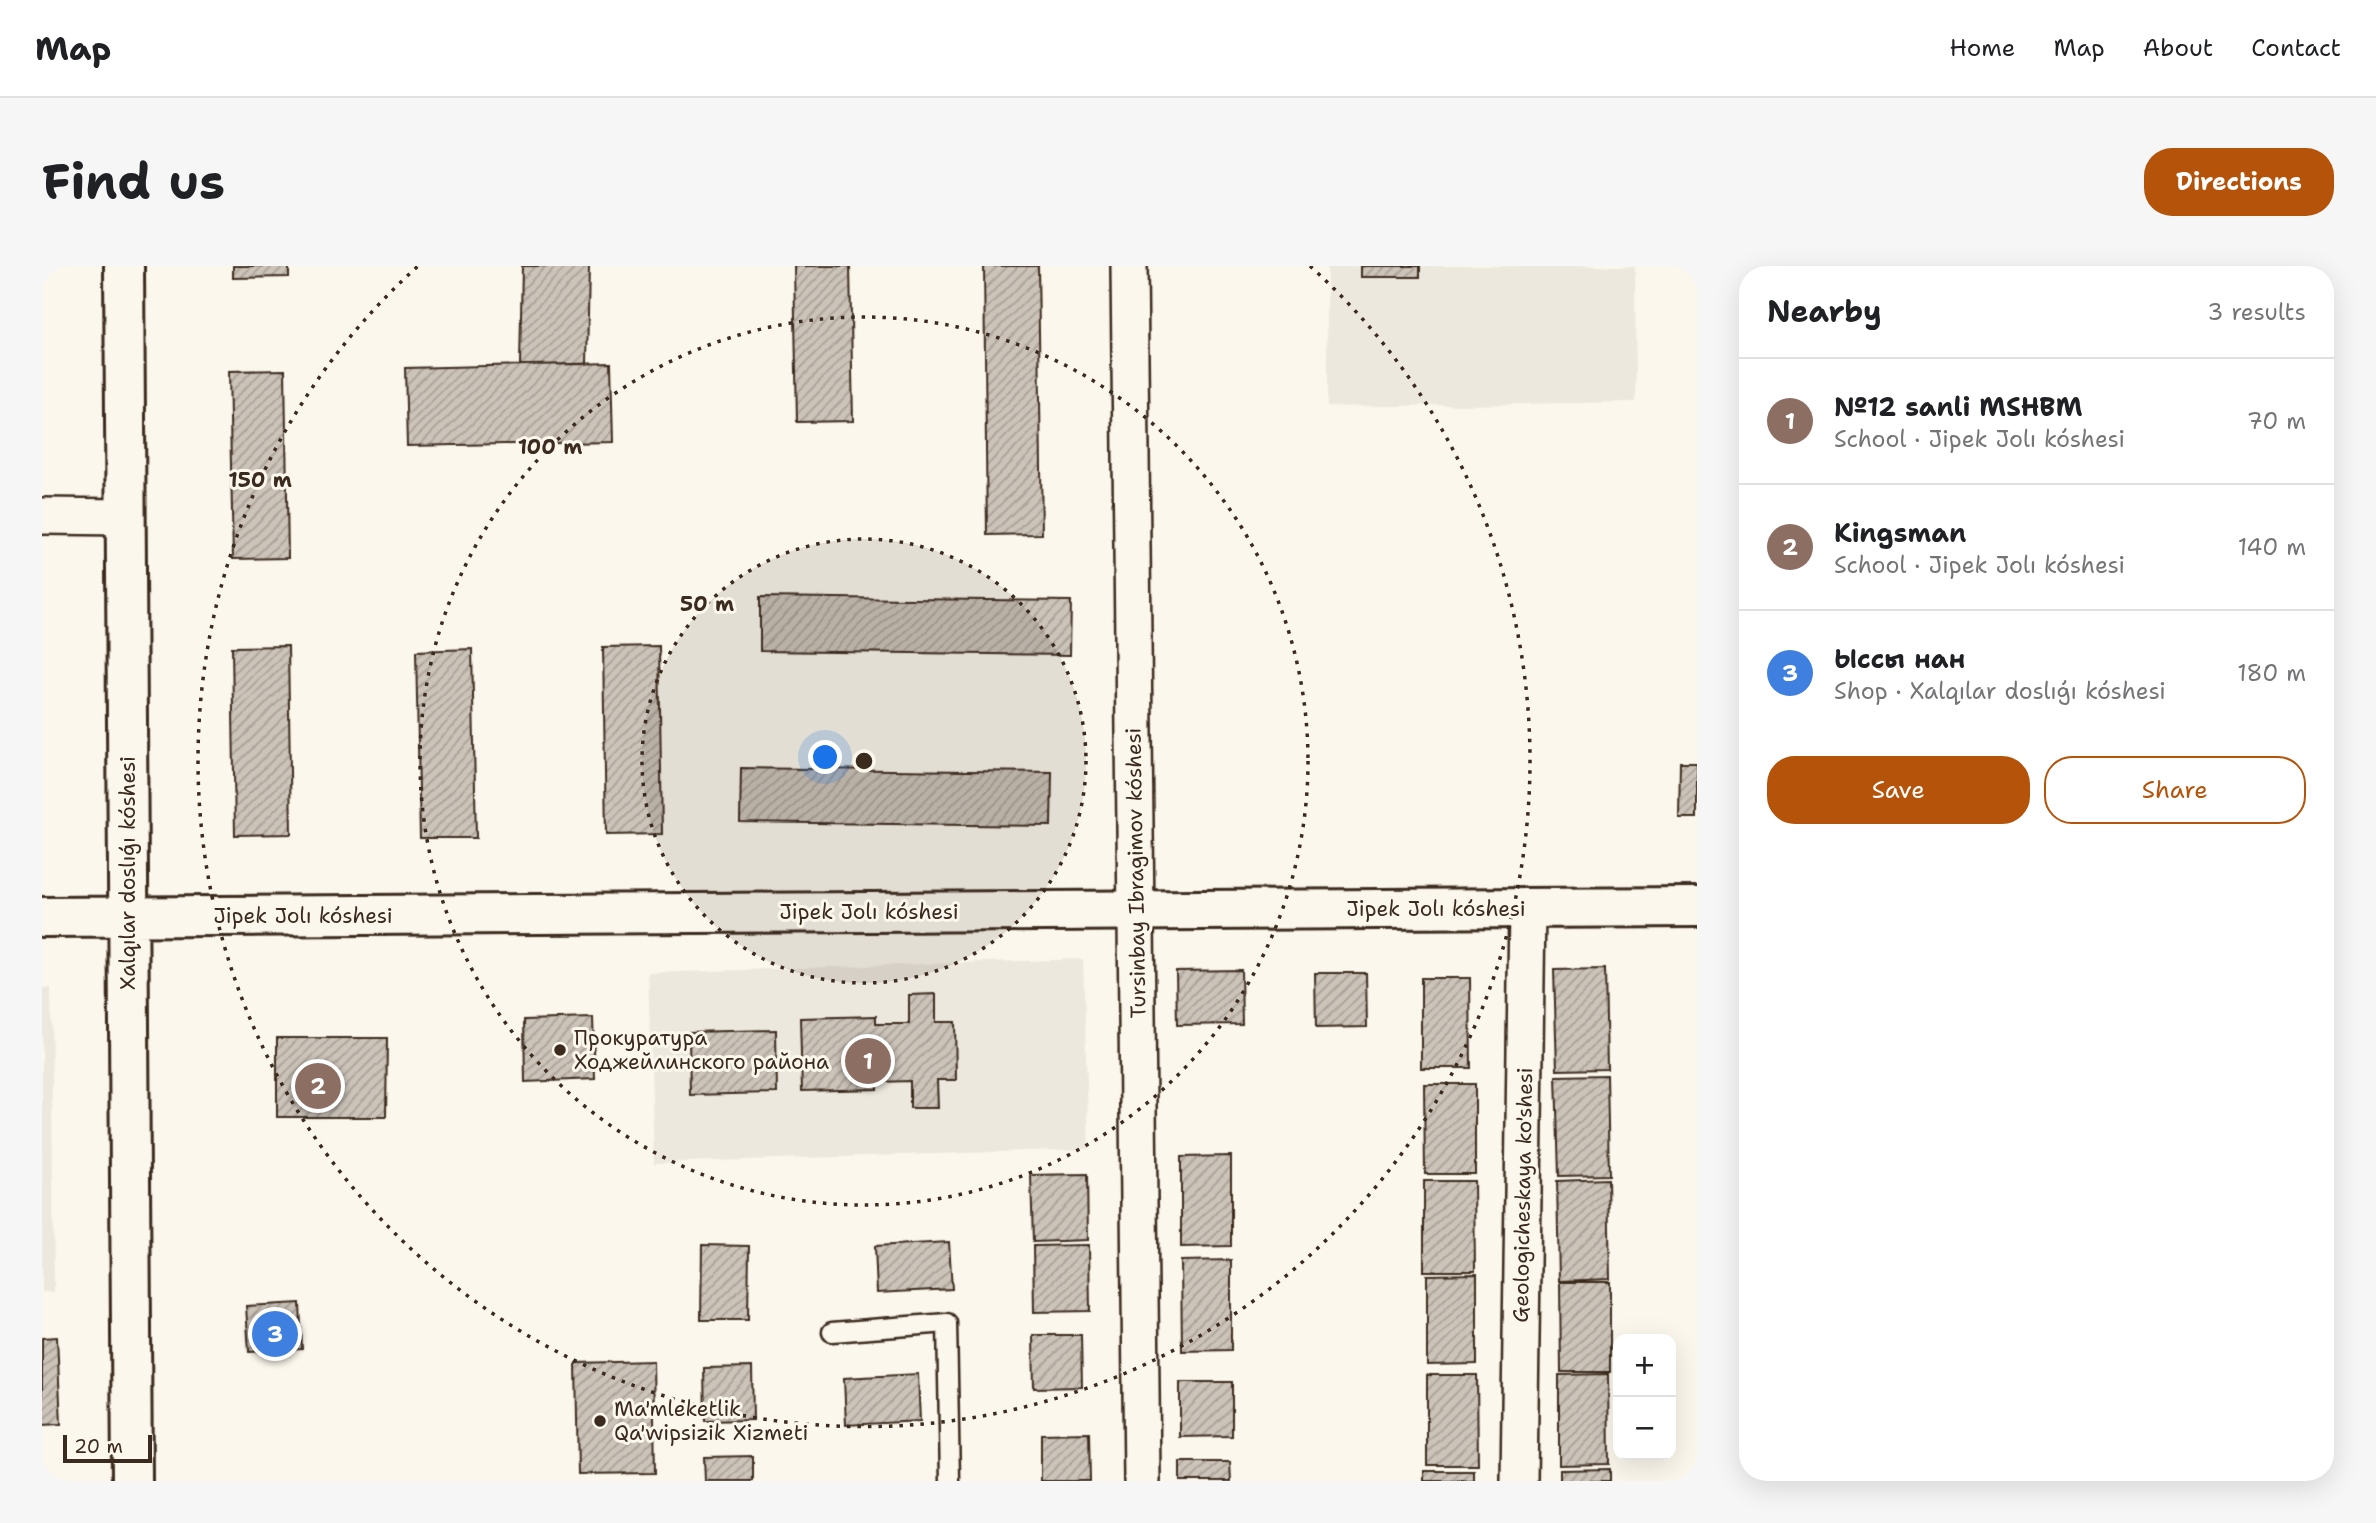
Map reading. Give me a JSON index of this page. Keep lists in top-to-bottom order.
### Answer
{
  "streets": {
    "street": [
      "Xalqılar doslıǵı kóshesi",
      "Tursinbay Ibragimov kóshesi",
      "Jipek Jolı kóshesi",
      "Geologicheskaya ko'shesi"
    ]
  },
  "crossings": [
    ["Xalqılar doslıǵı kóshesi", "Jipek Jolı kóshesi"],
    ["Tursinbay Ibragimov kóshesi", "Jipek Jolı kóshesi"],
    ["Jipek Jolı kóshesi", "Geologicheskaya ko'shesi"]
  ],
  "places": ["Прокуратура Ходжейлинского района", "Ma'mleketlik Qa'wipsizik Xizmeti"],
  "scale_bar": "20 m",
  "page": {
    "header": "Map",
    "nav": [
      "Home",
      "Map",
      "About",
      "Contact"
    ],
    "buttons": [
      "Directions",
      ["Save", "Share"]
    ],
    "title": "Find us",
    "heading": ["Nearby", "3 results"],
    "list": [
      {
        "mark": "1",
        "name": "№12 sanli MSHBM",
        "note": "School · Jipek Jolı kóshesi",
        "value": "70 m"
      },
      {
        "mark": "2",
        "name": "Kingsman",
        "note": "School · Jipek Jolı kóshesi",
        "value": "140 m"
      },
      {
        "mark": "3",
        "name": "Ыссы нан",
        "note": "Shop · Xalqılar doslıǵı kóshesi",
        "value": "180 m"
      }
    ],
    "pins": ["1", "2", "3"],
    "map_buttons": ["+", "−"],
    "scale": "20 m"
  },
  "rings": ["100 m", "150 m", "50 m"]
}
